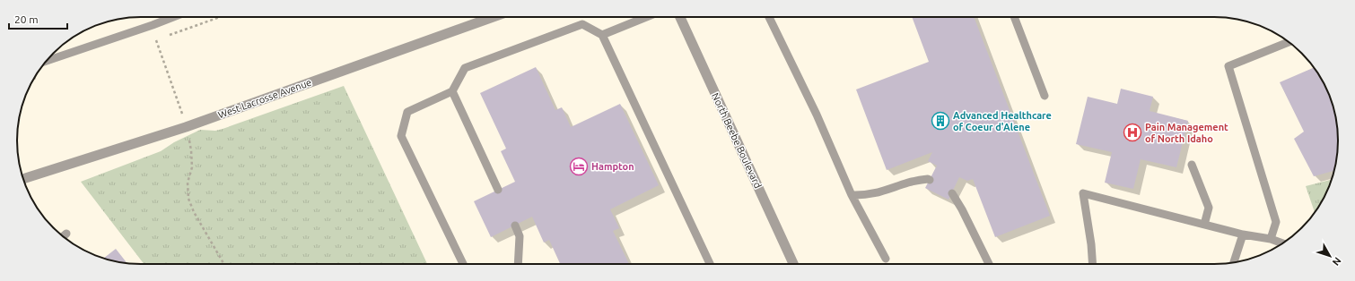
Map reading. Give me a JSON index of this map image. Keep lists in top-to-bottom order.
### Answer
{
  "streets": {
    "street": ["West Lacrosse Avenue", "North Beebe Boulevard"]
  },
  "places": {
    "building": ["Advanced Healthcare of Coeur d'Alene"],
    "hospital": ["Pain Management of North Idaho"],
    "hotel": ["Hampton"]
  },
  "scale_bar": "20 m",
  "north": "bottom right"
}
